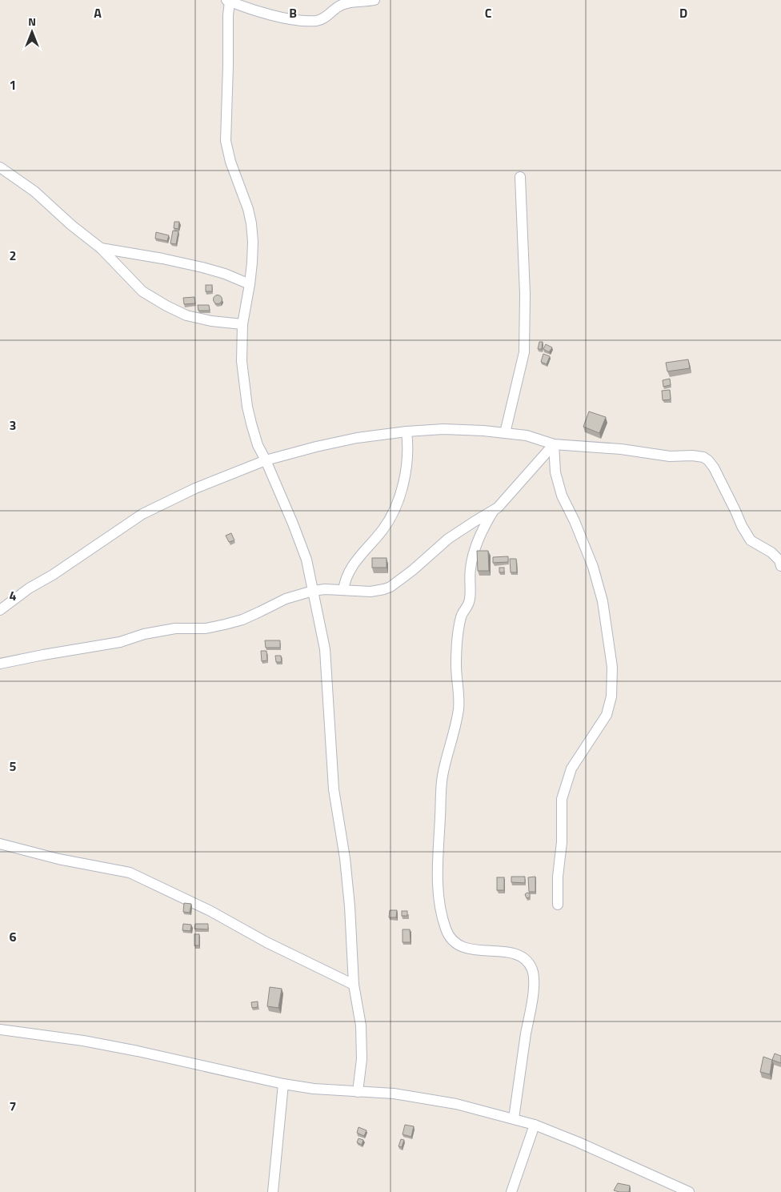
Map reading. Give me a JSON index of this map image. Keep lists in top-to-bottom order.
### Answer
{
  "north": "top",
  "grid": {
    "columns": [
      "A",
      "B",
      "C",
      "D"
    ],
    "rows": [
      "1",
      "2",
      "3",
      "4",
      "5",
      "6",
      "7"
    ]
  }
}
